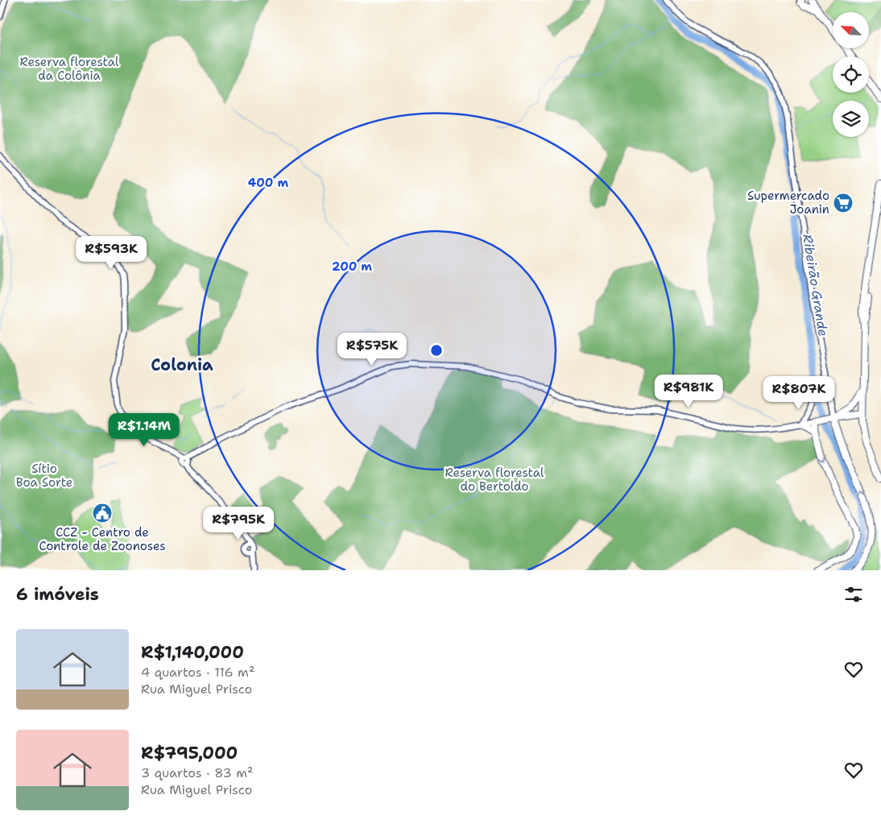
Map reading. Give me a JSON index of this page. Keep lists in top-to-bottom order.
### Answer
{
  "districts": ["Colonia"],
  "water": ["Ribeirão Grande"],
  "parks": ["Reserva florestal da Colônia", "Sítio Boa Sorte", "Reserva florestal do Bertoldo"],
  "places": {
    "supermarket": ["Supermercado Joanin"],
    "public building": ["CCZ - Centro de Controle de Zoonoses"]
  },
  "north": "top left",
  "page": {
    "price": [
      "R$593K",
      "R$575K",
      "R$981K",
      "R$807K",
      "R$1.14M",
      "R$795K"
    ],
    "heading": "6 imóveis",
    "list": [
      {
        "name": "R$1,140,000",
        "note": "4 quartos · 116 m² · Rua Miguel Prisco"
      },
      {
        "name": "R$795,000",
        "note": "3 quartos · 83 m² · Rua Miguel Prisco"
      }
    ]
  },
  "rings": ["400 m", "200 m"]
}
